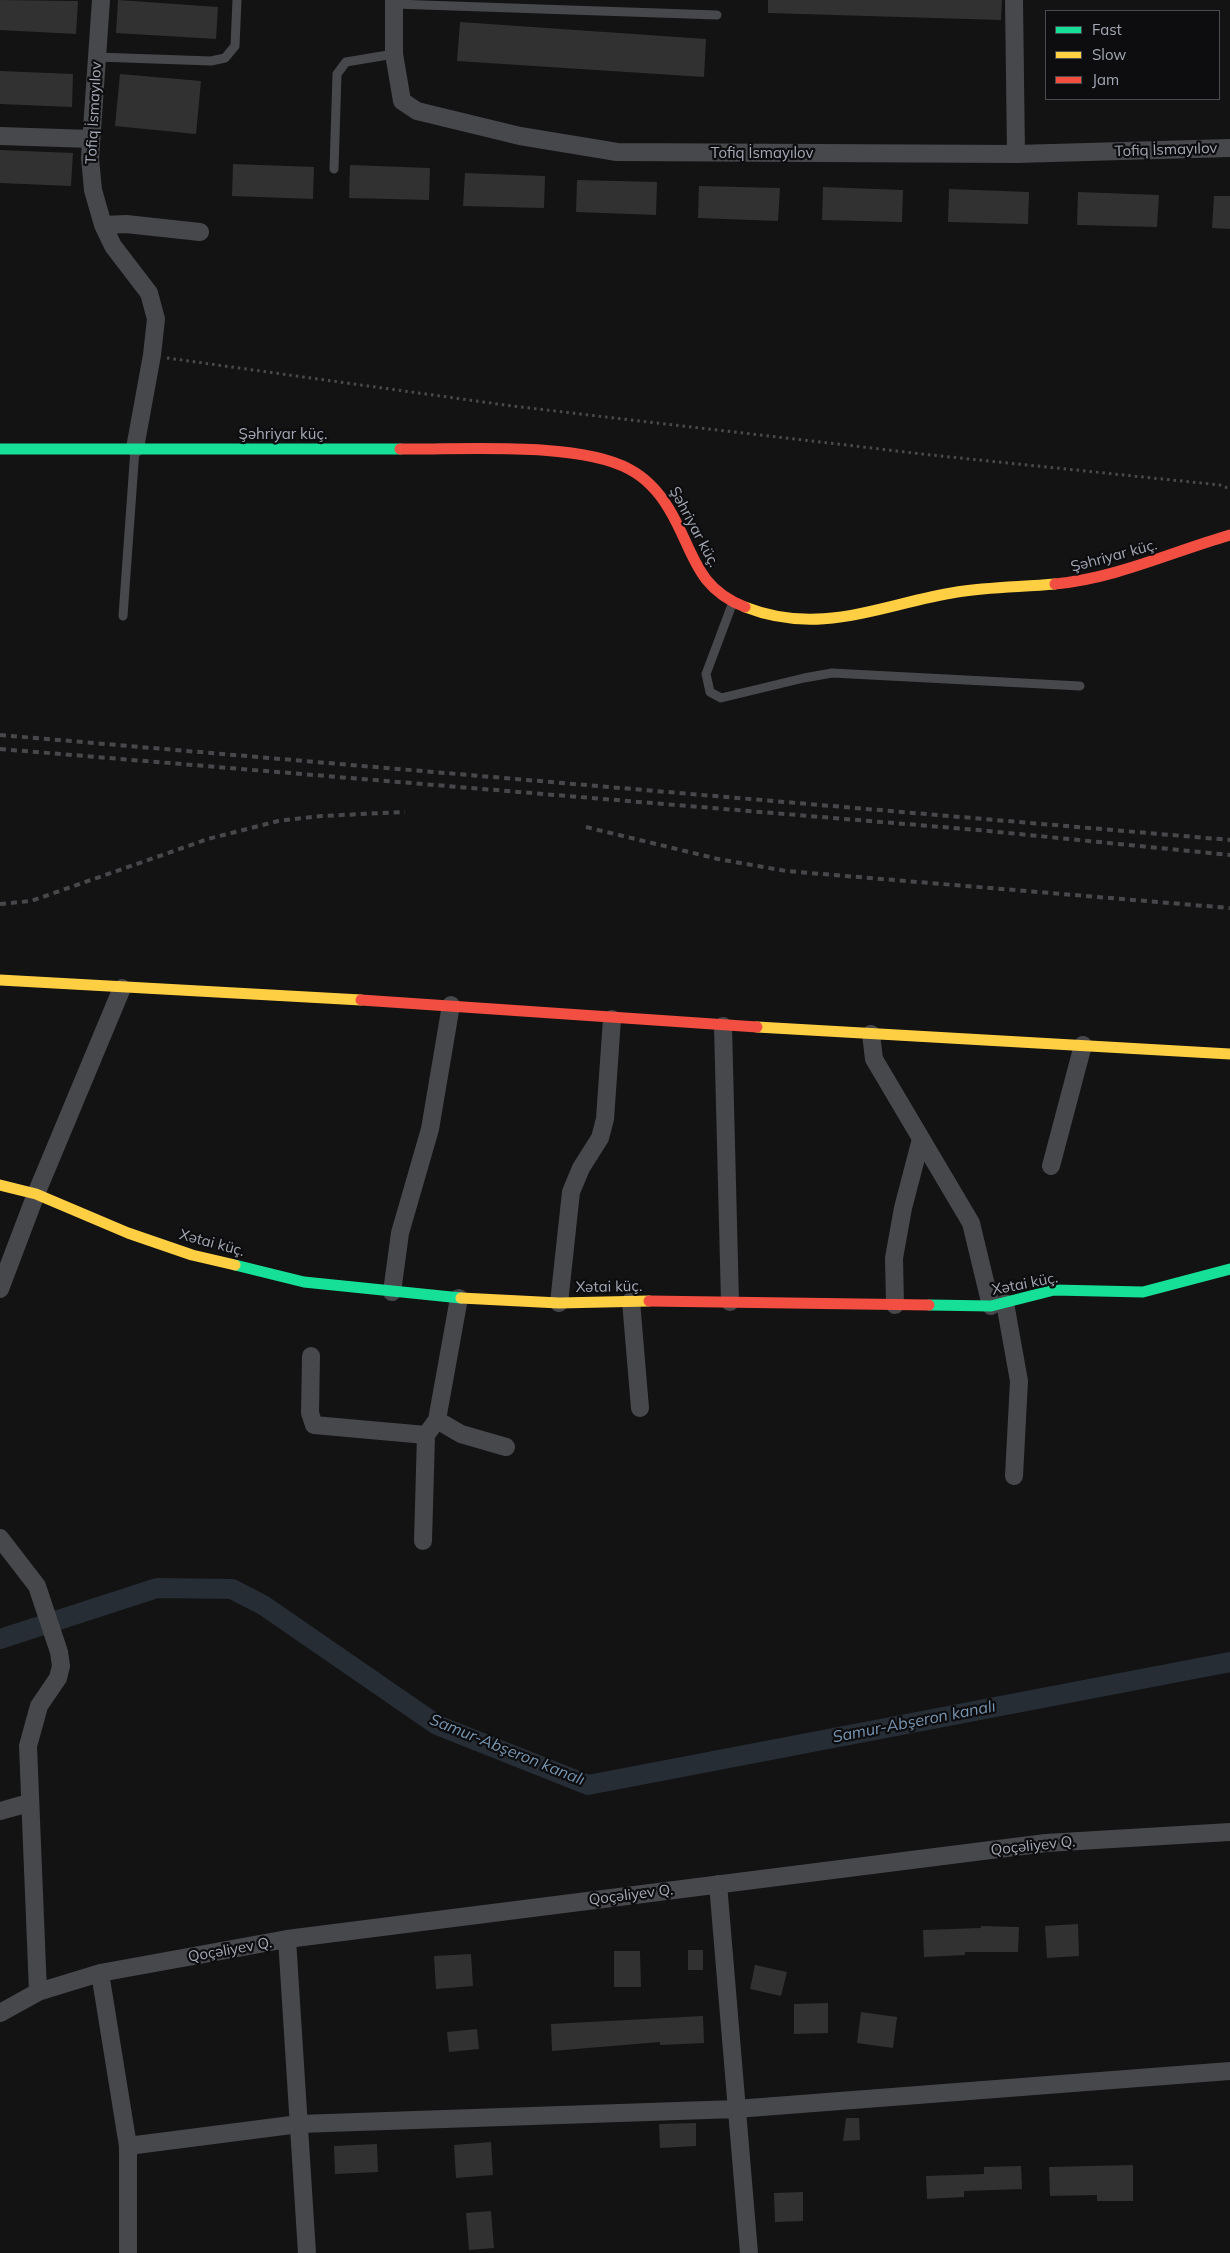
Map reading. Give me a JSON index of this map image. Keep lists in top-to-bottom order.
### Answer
{
  "streets": {
    "street": [
      "Tofiq İsmayılov",
      "Şəhriyar küç.",
      "Xətai küç.",
      "Qoçəliyev Q."
    ]
  },
  "crossings": [
    ["Tofiq İsmayılov", "Şəhriyar küç."]
  ],
  "water": ["Samur-Abşeron kanalı"],
  "legend": ["Fast", "Slow", "Jam"]
}
